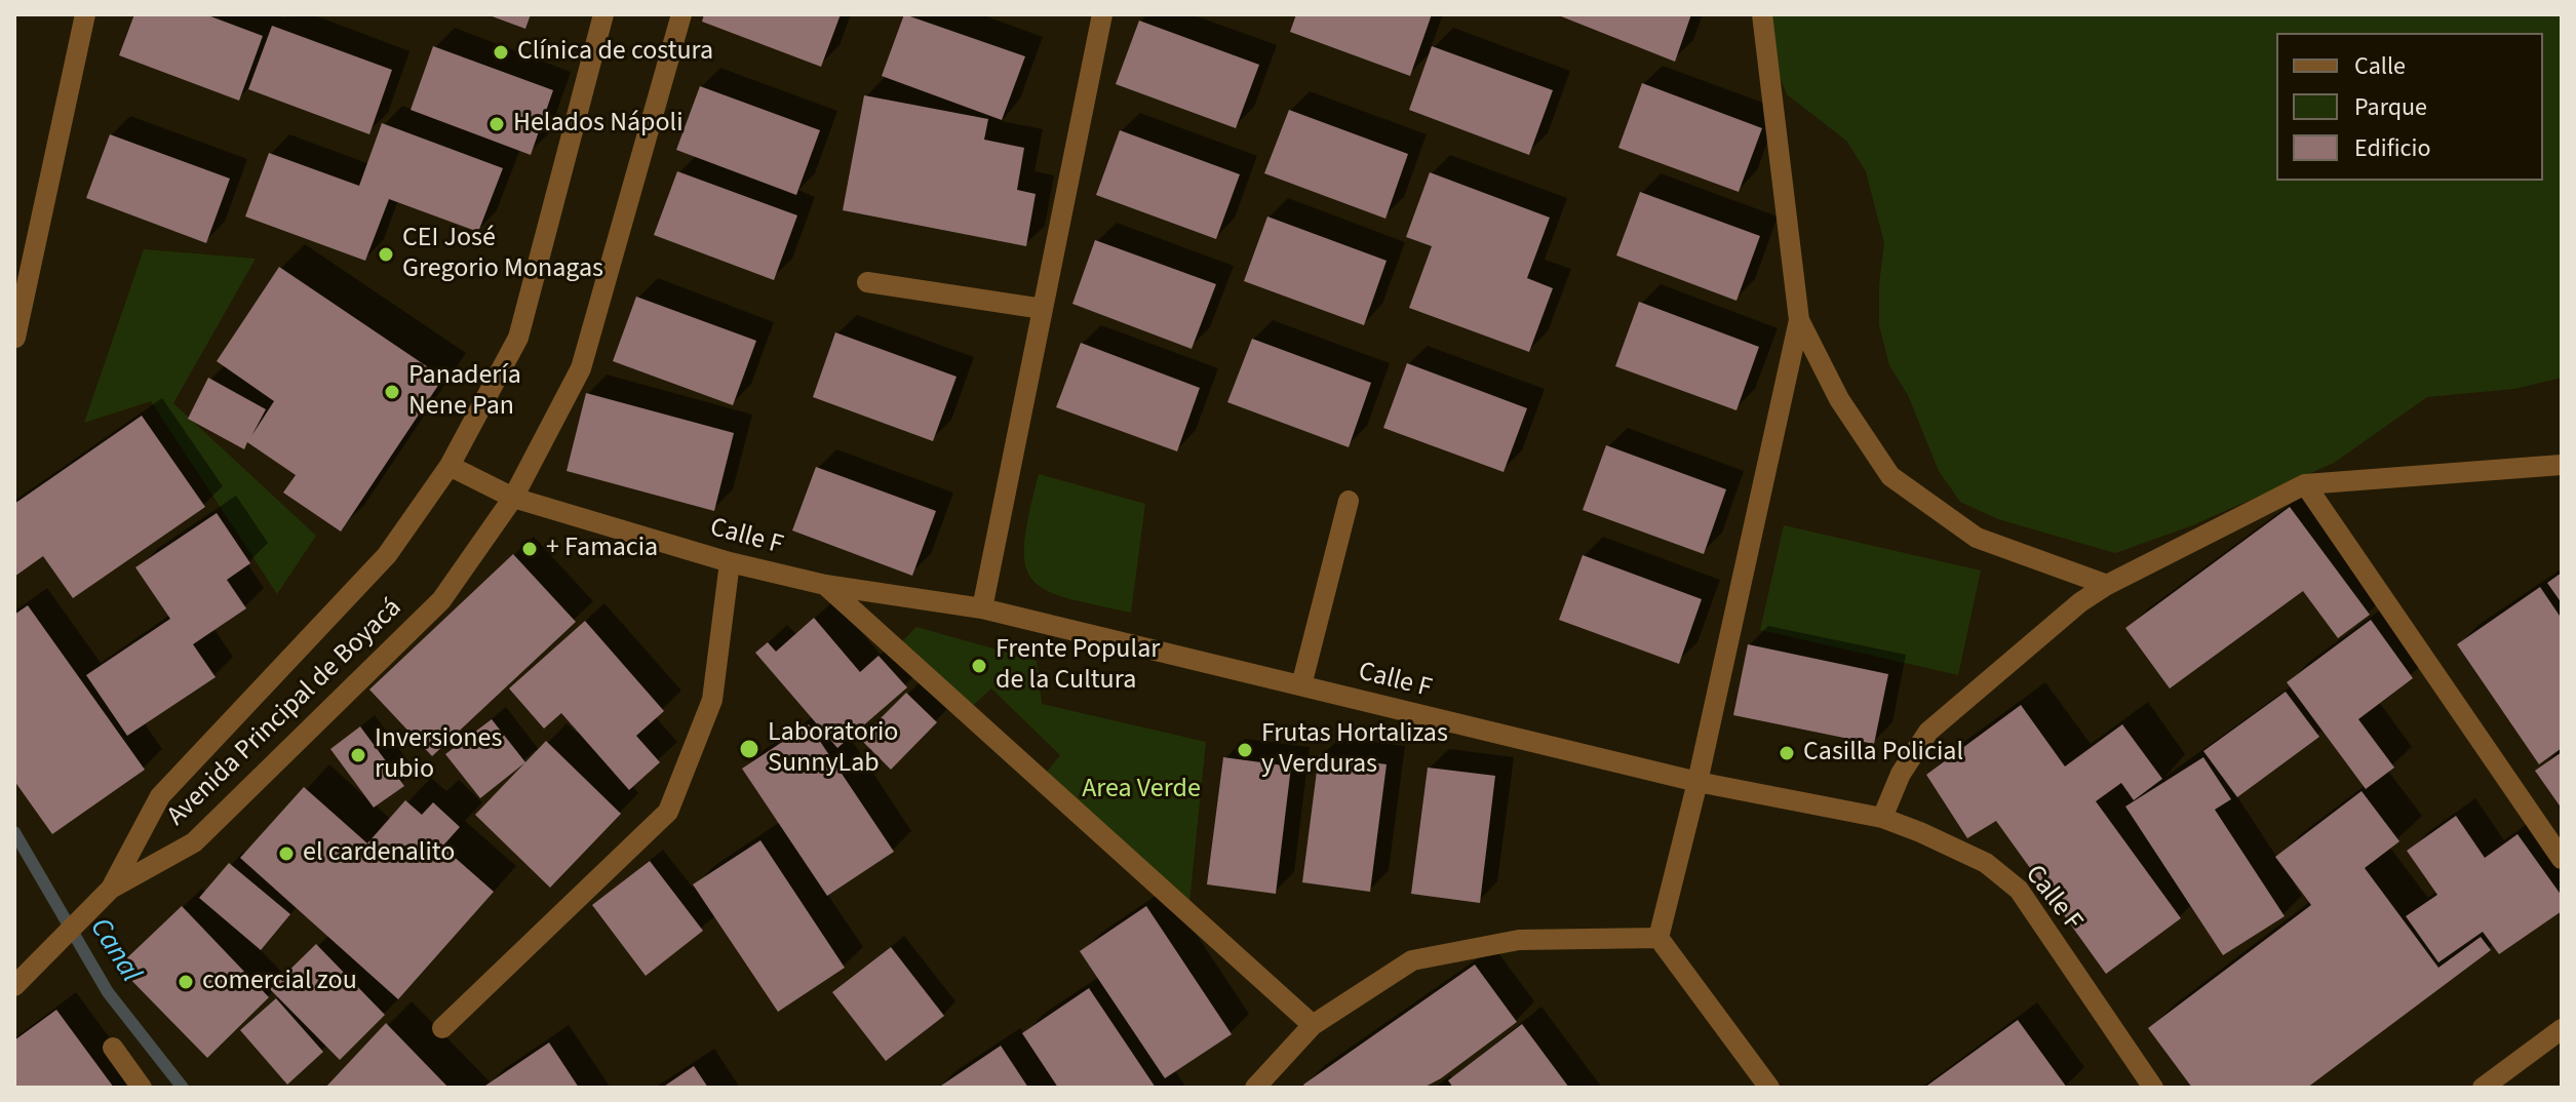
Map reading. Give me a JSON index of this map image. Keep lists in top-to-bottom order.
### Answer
{
  "streets": {
    "street": ["Calle F", "Avenida Principal de Boyacá"]
  },
  "crossings": [
    ["Calle F", "Avenida Principal de Boyacá"]
  ],
  "water": ["Canal"],
  "parks": ["Area Verde"],
  "places": [
    "Clínica de costura",
    "Helados Nápoli",
    "CEI José Gregorio Monagas",
    "Panadería Nene Pan",
    "+ Famacia",
    "Frente Popular de la Cultura",
    "Laboratorio SunnyLab",
    "Frutas Hortalizas y Verduras",
    "Casilla Policial",
    "Inversiones rubio",
    "el cardenalito",
    "comercial zou"
  ],
  "legend": ["Calle", "Parque", "Edificio"]
}
